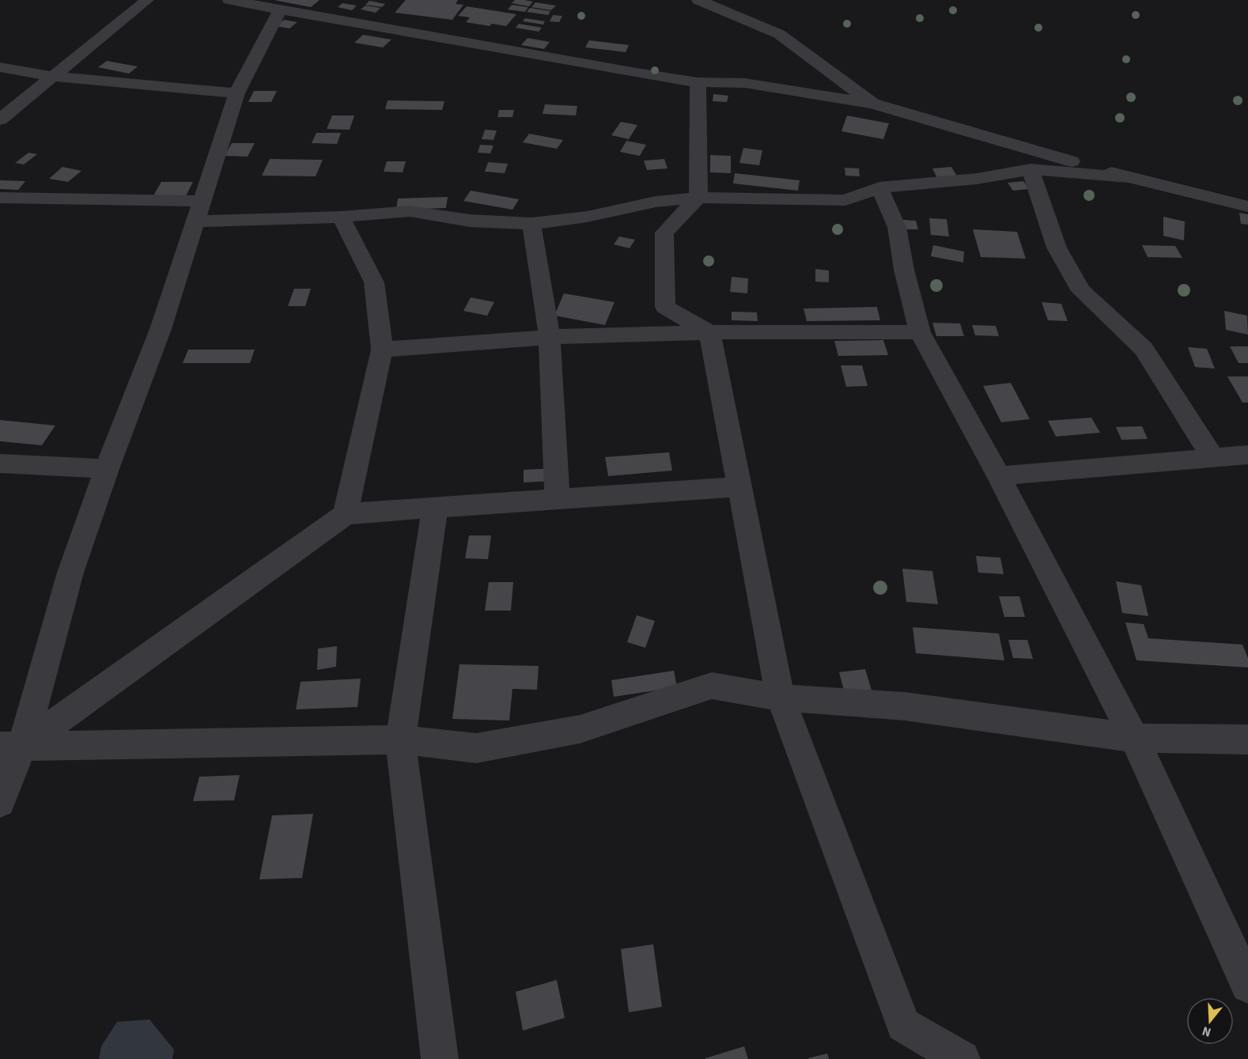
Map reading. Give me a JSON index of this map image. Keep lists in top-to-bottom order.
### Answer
{
  "north": "bottom"
}
